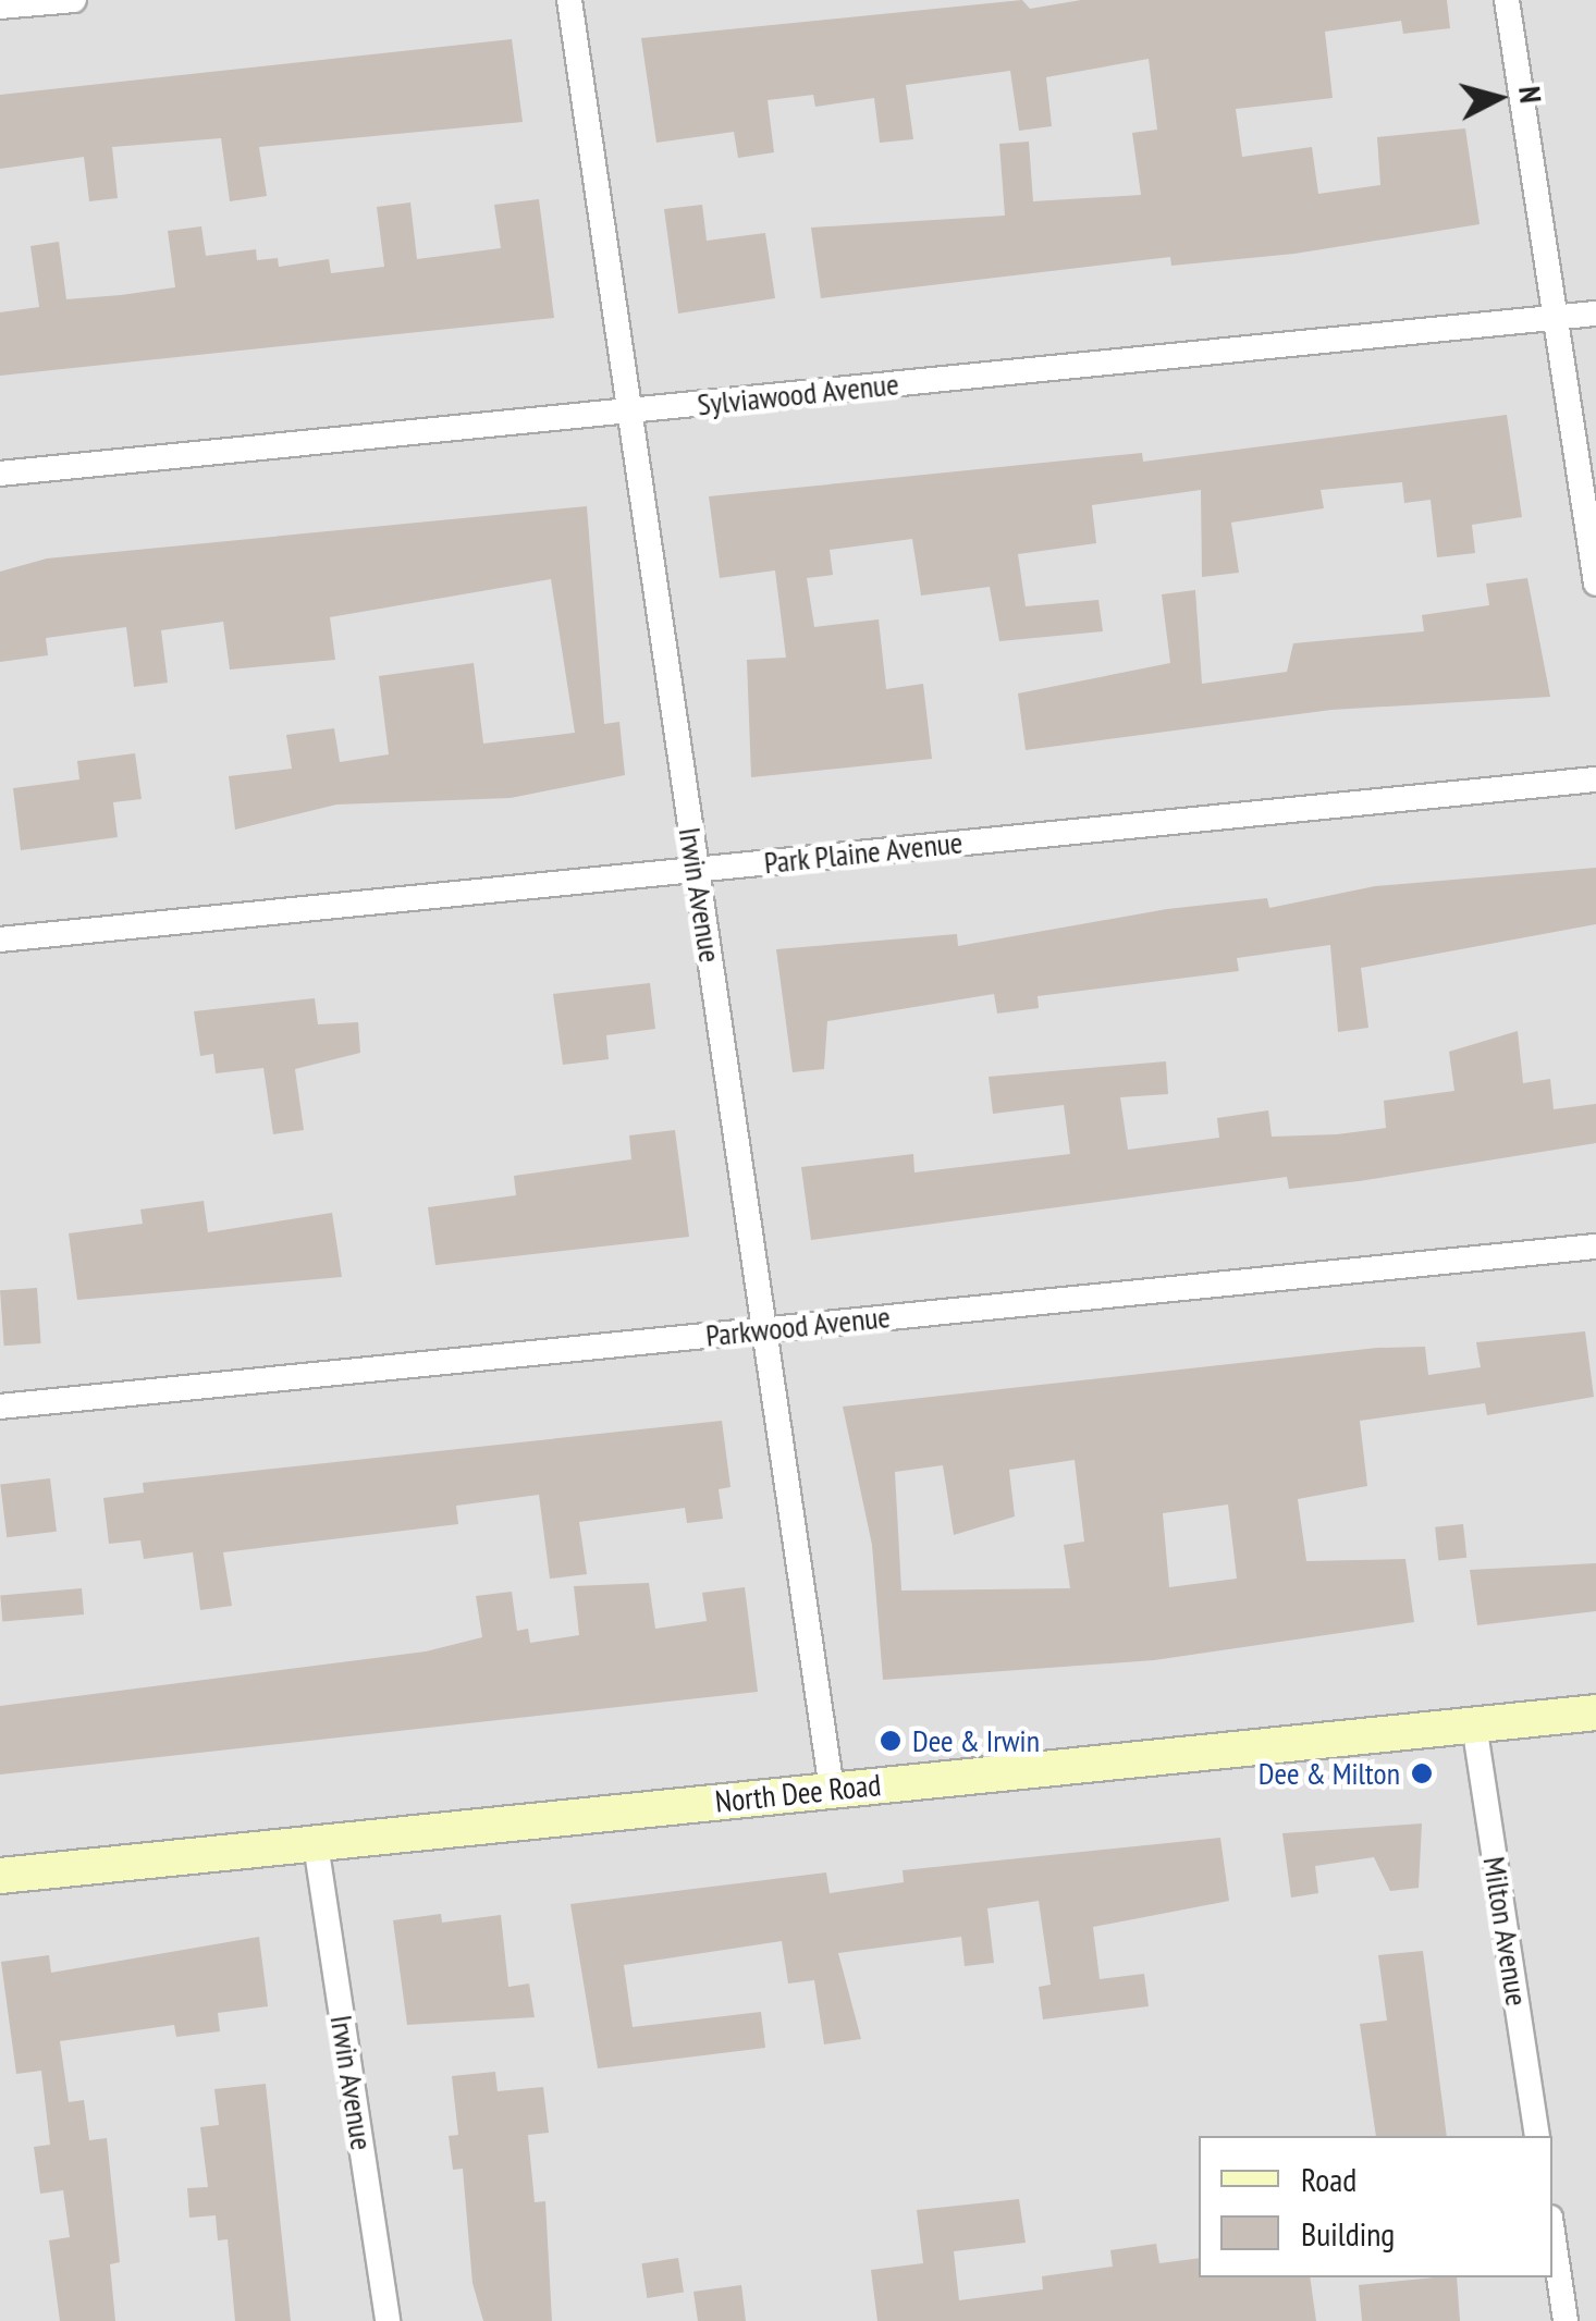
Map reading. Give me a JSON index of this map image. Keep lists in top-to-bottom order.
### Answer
{
  "streets": {
    "main road": ["North Dee Road"],
    "street": [
      "Sylviawood Avenue",
      "Park Plaine Avenue",
      "Irwin Avenue",
      "Parkwood Avenue",
      "Milton Avenue"
    ]
  },
  "crossings": [
    ["Sylviawood Avenue", "Irwin Avenue"],
    ["Park Plaine Avenue", "Irwin Avenue"],
    ["Irwin Avenue", "Parkwood Avenue"],
    ["Irwin Avenue", "North Dee Road"],
    ["North Dee Road", "Milton Avenue"]
  ],
  "places": ["Dee & Irwin", "Dee & Milton"],
  "legend": ["Road", "Building"],
  "north": "right"
}
